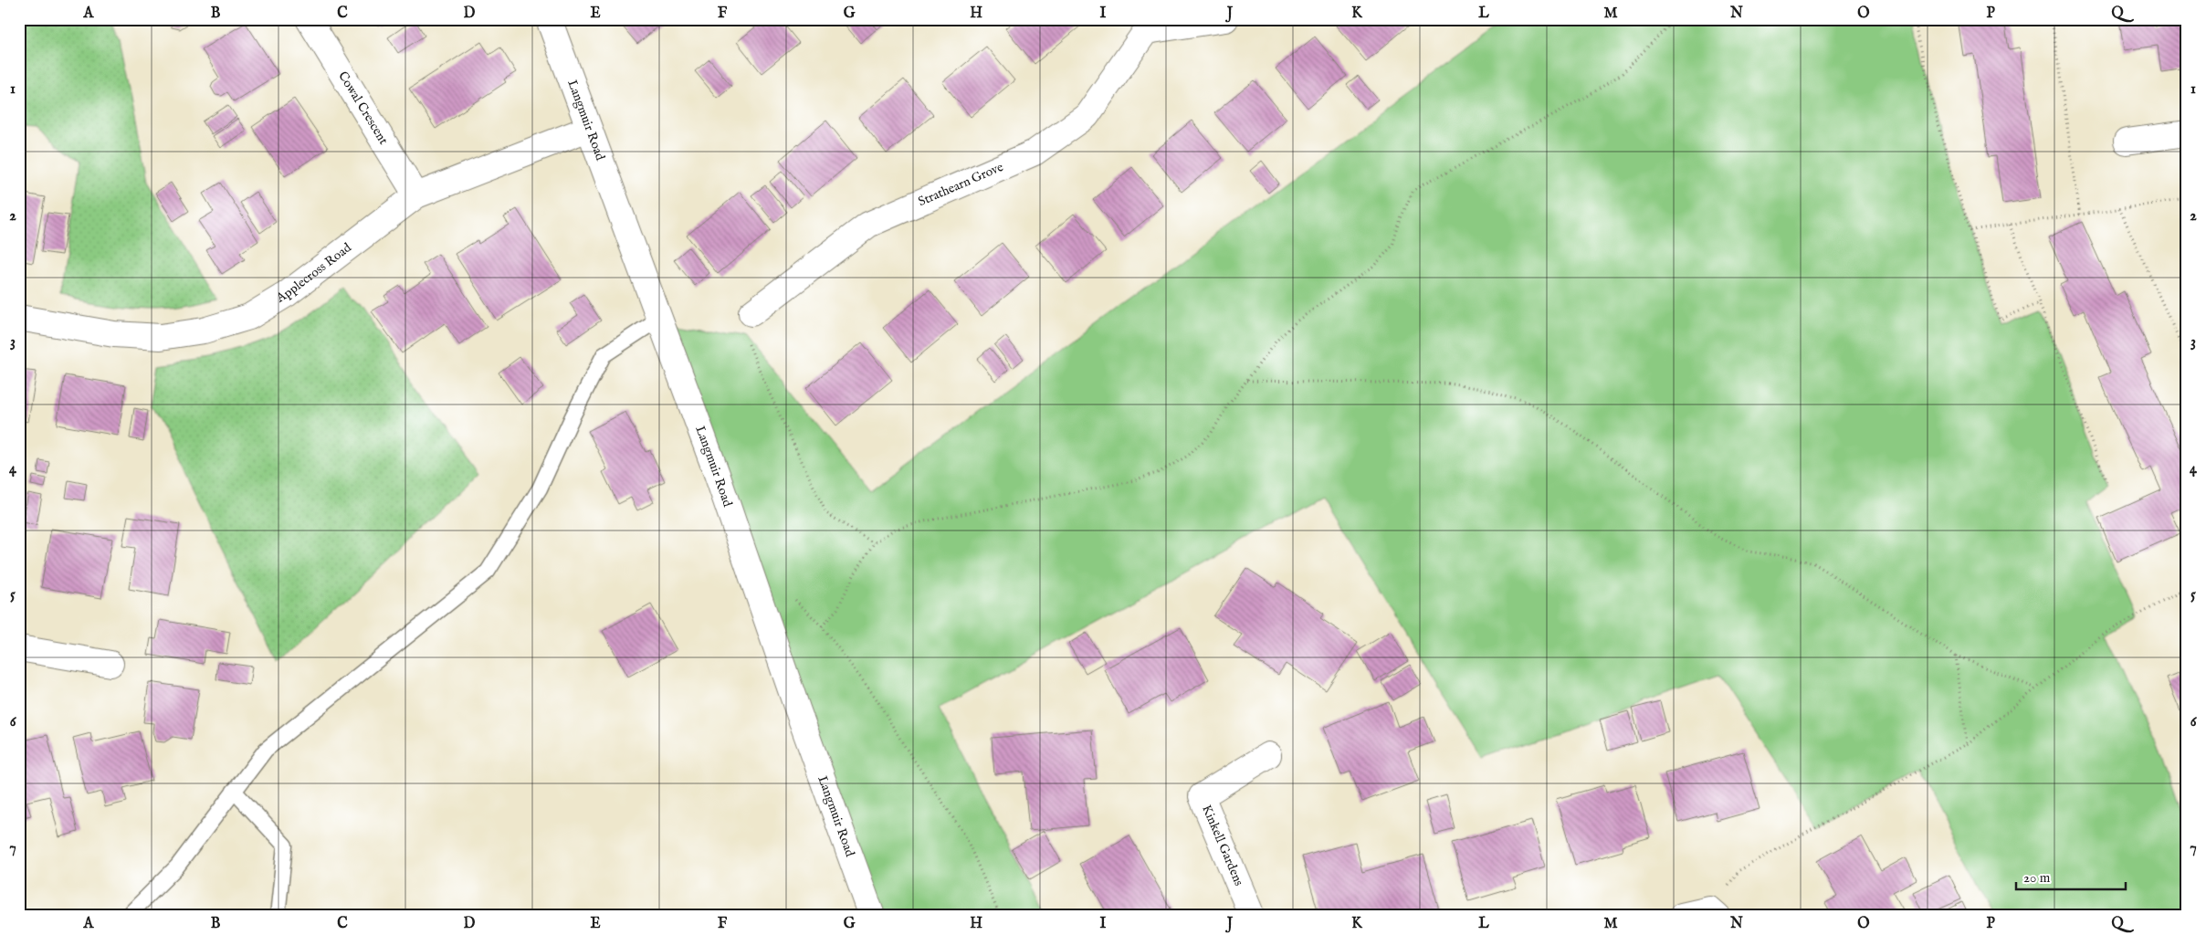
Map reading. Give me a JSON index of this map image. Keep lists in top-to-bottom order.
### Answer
{
  "streets": {
    "street": [
      "Cowal Crescent",
      "Langmuir Road",
      "Strathearn Grove",
      "Applecross Road",
      "Kinkell Gardens"
    ]
  },
  "crossings": [
    ["Cowal Crescent", "Applecross Road"],
    ["Langmuir Road", "Applecross Road"]
  ],
  "scale_bar": "20 m",
  "grid": {
    "columns": [
      "A",
      "B",
      "C",
      "D",
      "E",
      "F",
      "G",
      "H",
      "I",
      "J",
      "K",
      "L",
      "M",
      "N",
      "O",
      "P",
      "Q"
    ],
    "rows": [
      "1",
      "2",
      "3",
      "4",
      "5",
      "6",
      "7"
    ]
  }
}
